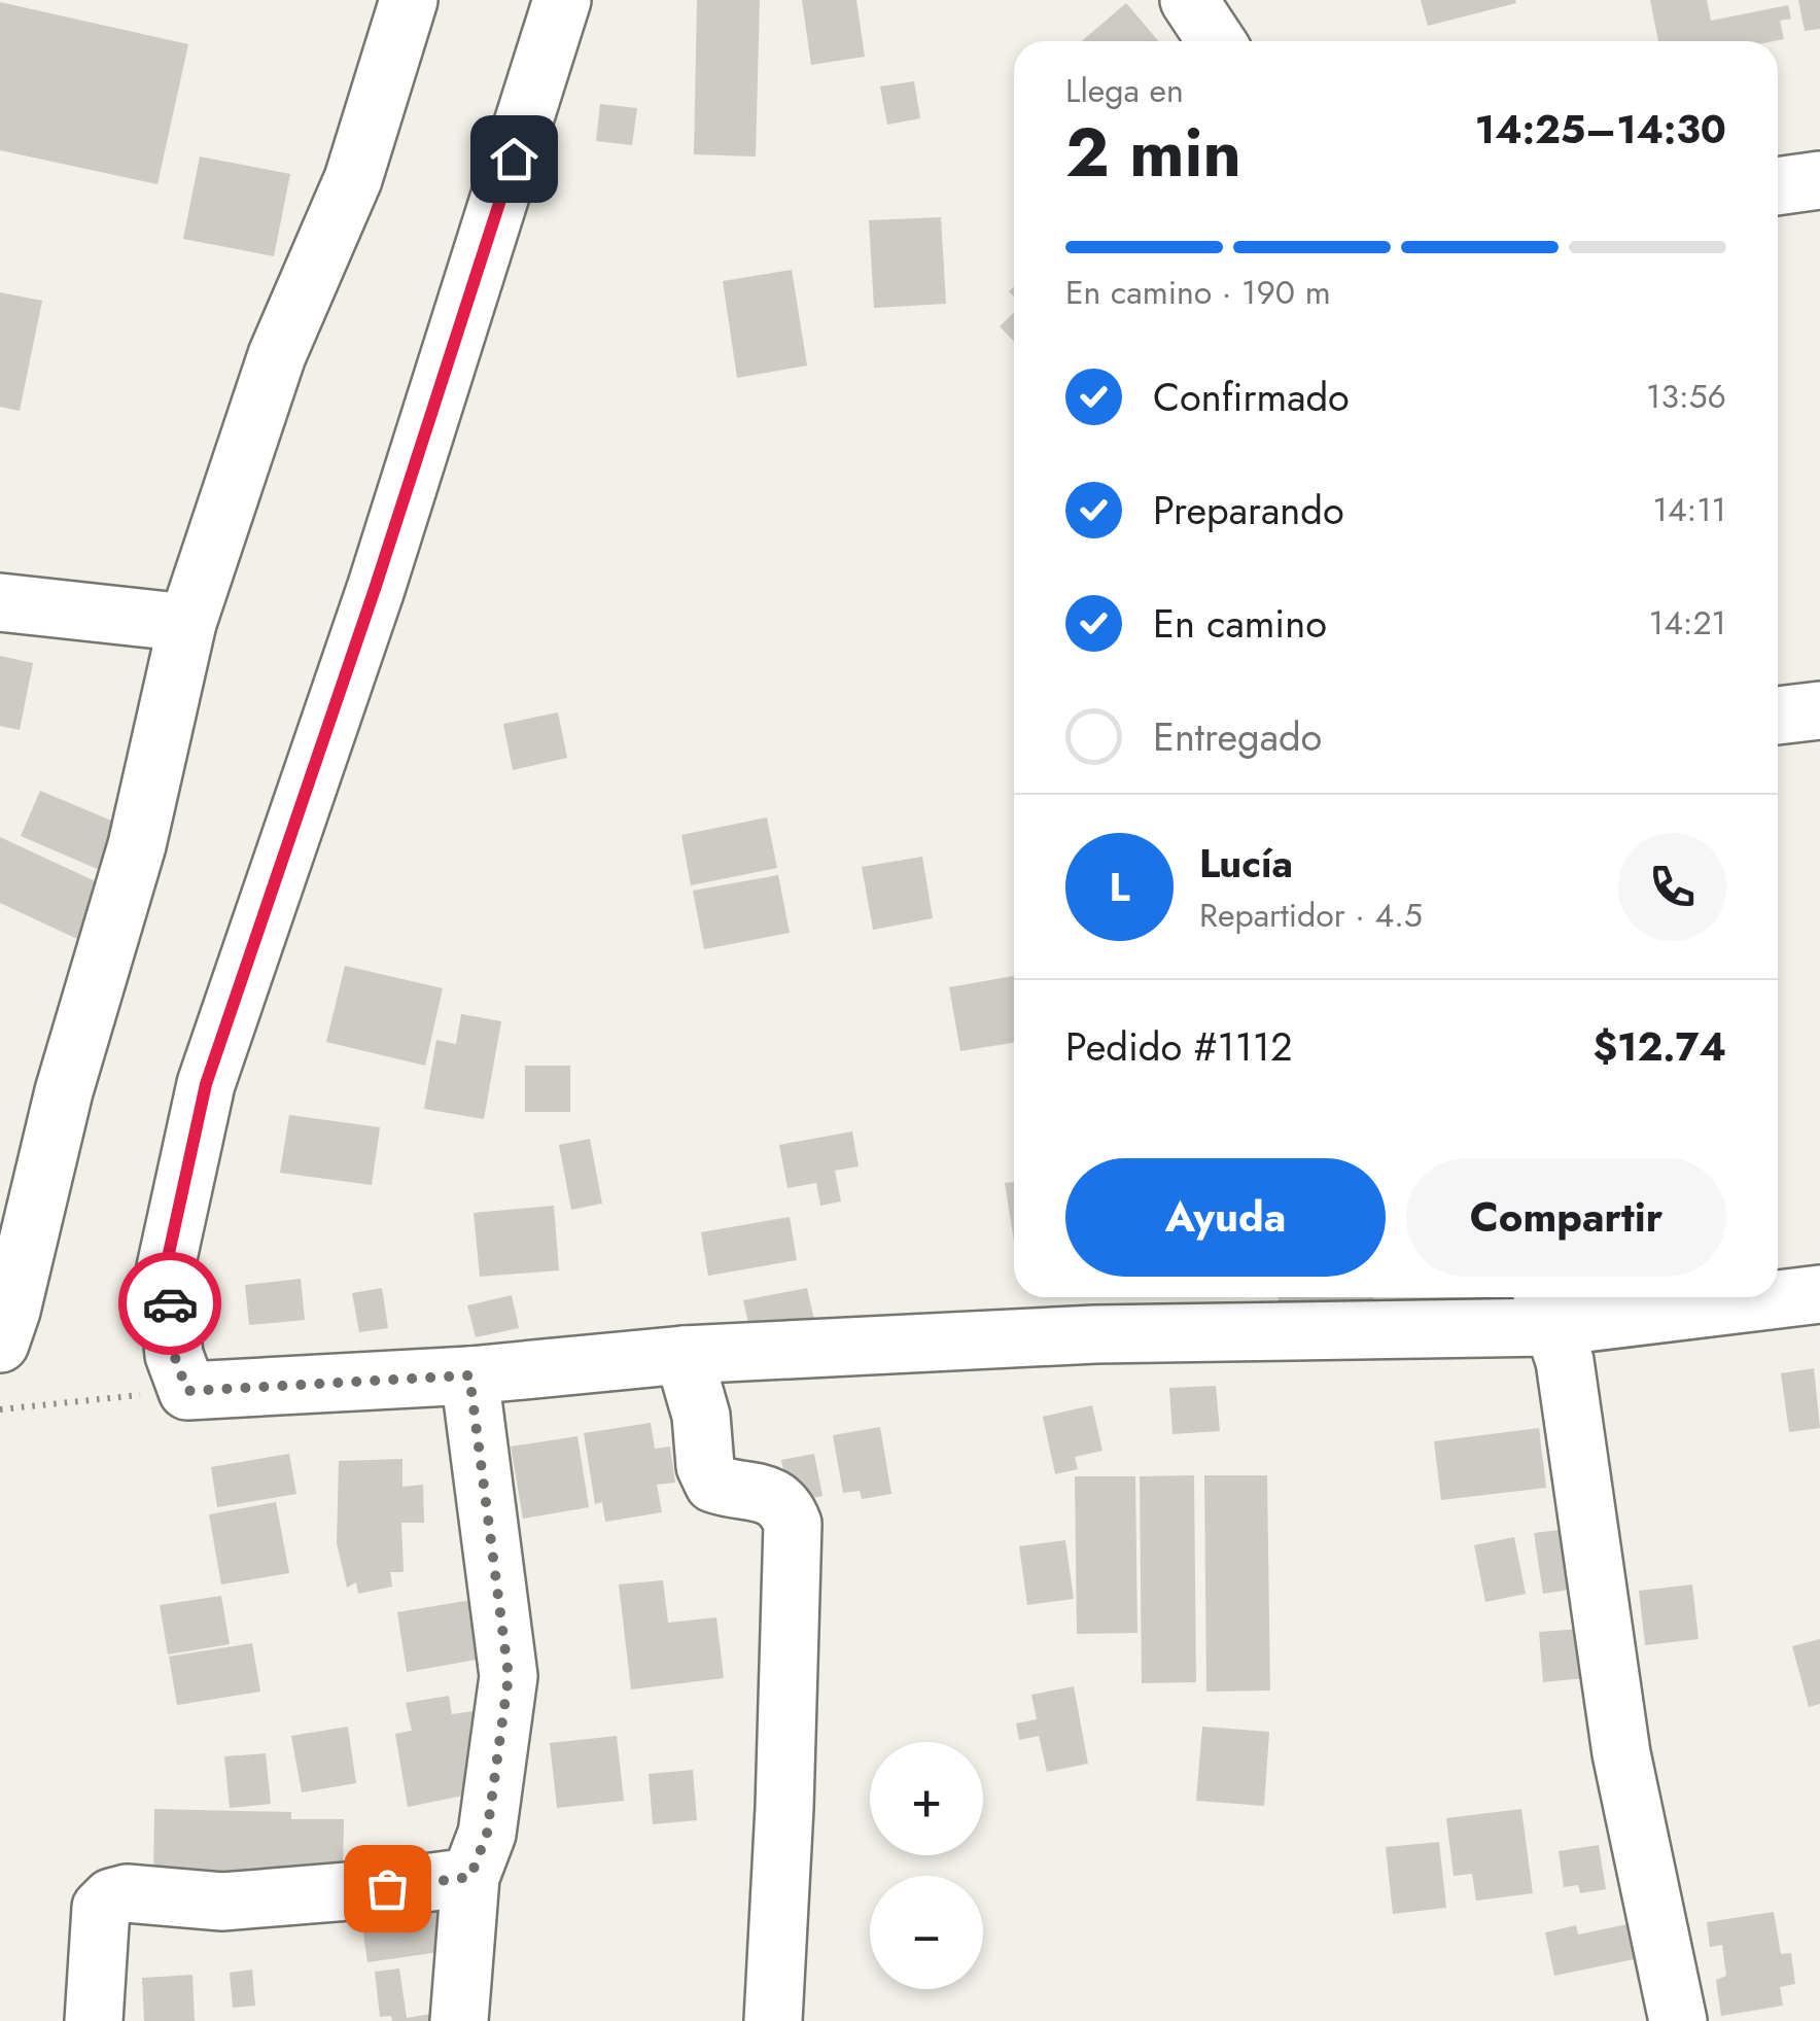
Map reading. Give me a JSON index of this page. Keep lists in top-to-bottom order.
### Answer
{
  "page": {
    "heading": ["2 min", "Llega en", "14:25–14:30"],
    "panel": [
      "Lucía",
      "Repartidor · 4.5",
      "Pedido #1112",
      "$12.74"
    ],
    "bar": "En camino · 190 m",
    "list": [
      ["Confirmado", "13:56"],
      ["Preparando", "14:11"],
      ["En camino", "14:21"],
      "Entregado"
    ],
    "round": "L",
    "buttons": ["Ayuda", "Compartir"],
    "map_buttons": ["+", "−"]
  }
}
